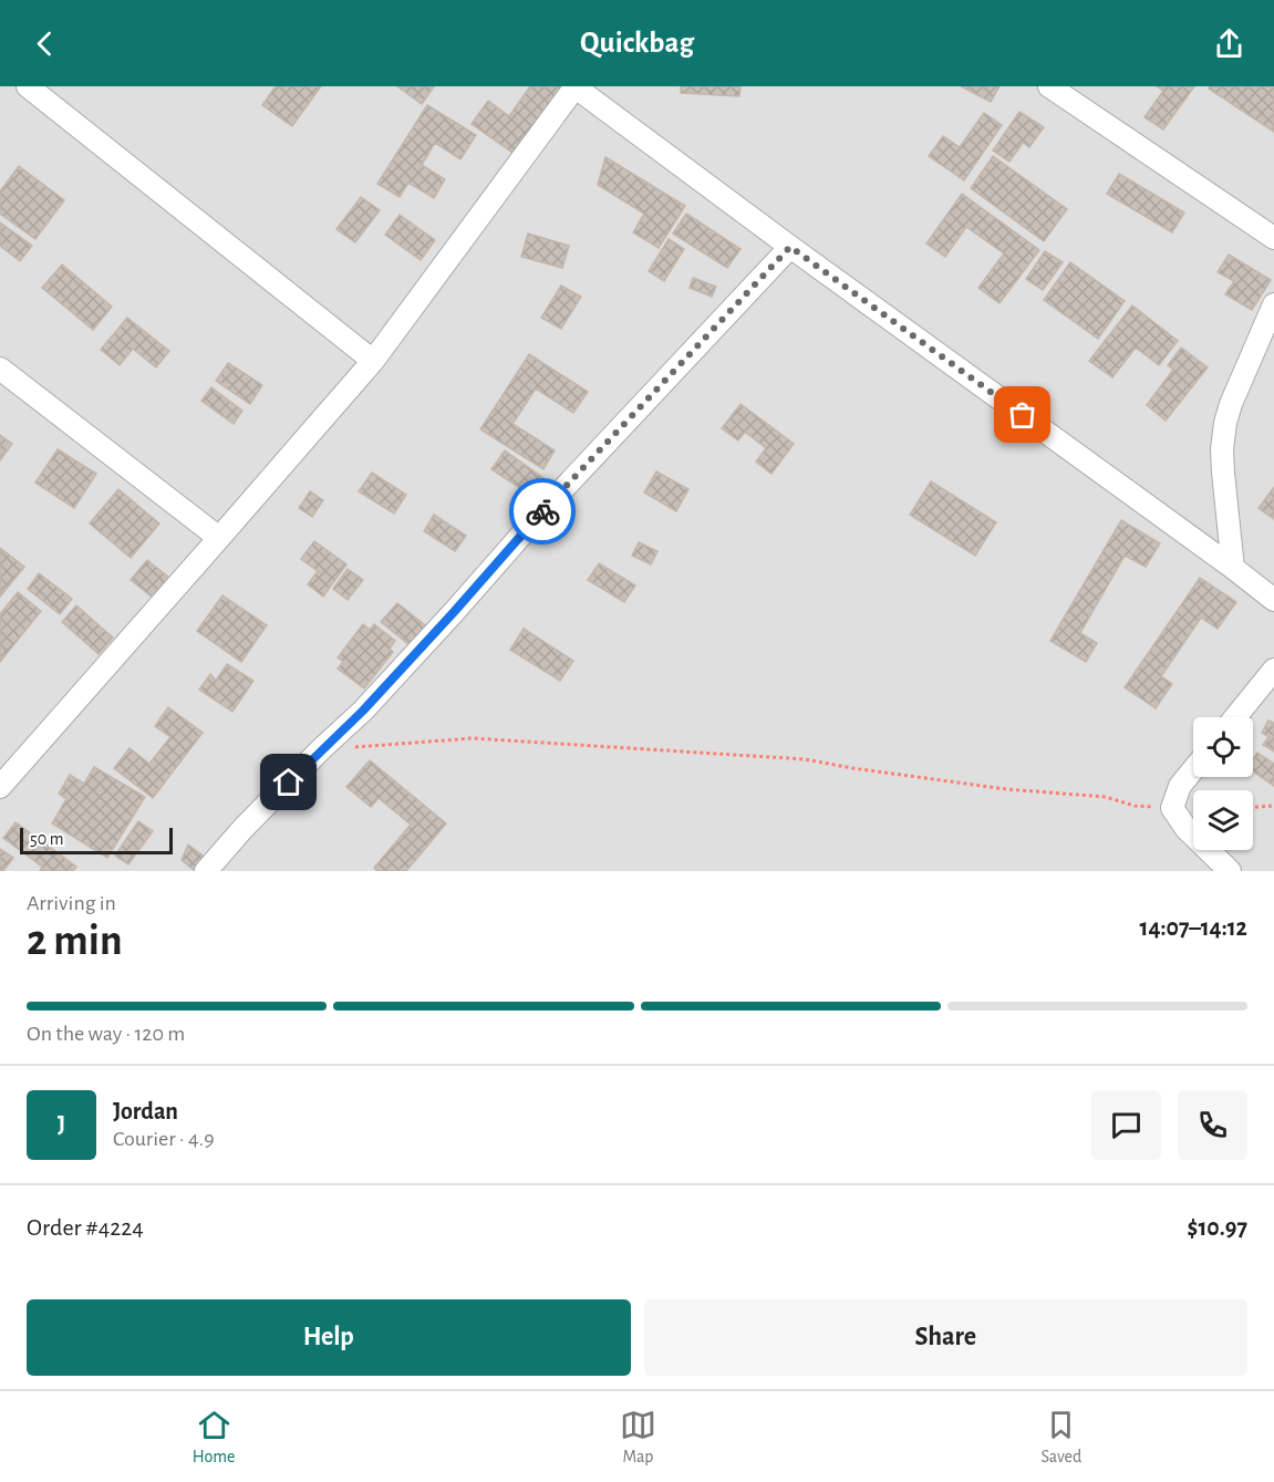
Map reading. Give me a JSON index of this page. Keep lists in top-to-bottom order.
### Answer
{
  "scale_bar": "50 m",
  "page": {
    "header": "Quickbag",
    "scale": "50 m",
    "heading": ["2 min", "Arriving in", "14:07–14:12"],
    "panel": [
      "Jordan",
      "Courier · 4.9",
      "Order #4224",
      "$10.97"
    ],
    "bar": "On the way · 120 m",
    "round": "J",
    "buttons": ["Help", "Share"],
    "tabs": ["Home", "Map", "Saved"]
  }
}
